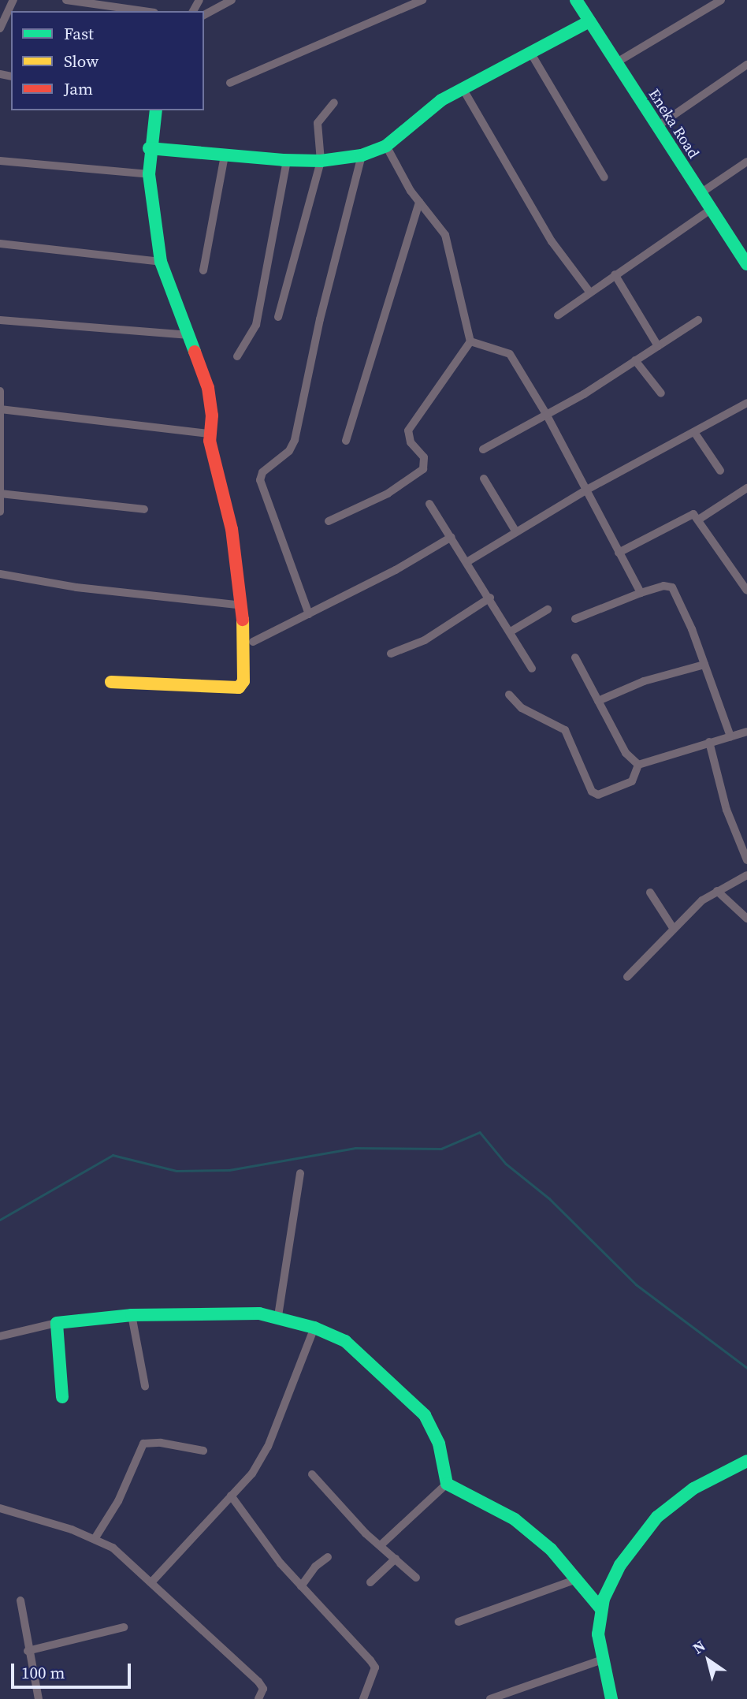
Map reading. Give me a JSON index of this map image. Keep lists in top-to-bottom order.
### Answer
{
  "streets": {
    "street": ["Eneka Road"]
  },
  "legend": ["Fast", "Slow", "Jam"],
  "scale_bar": "100 m",
  "north": "top left"
}
